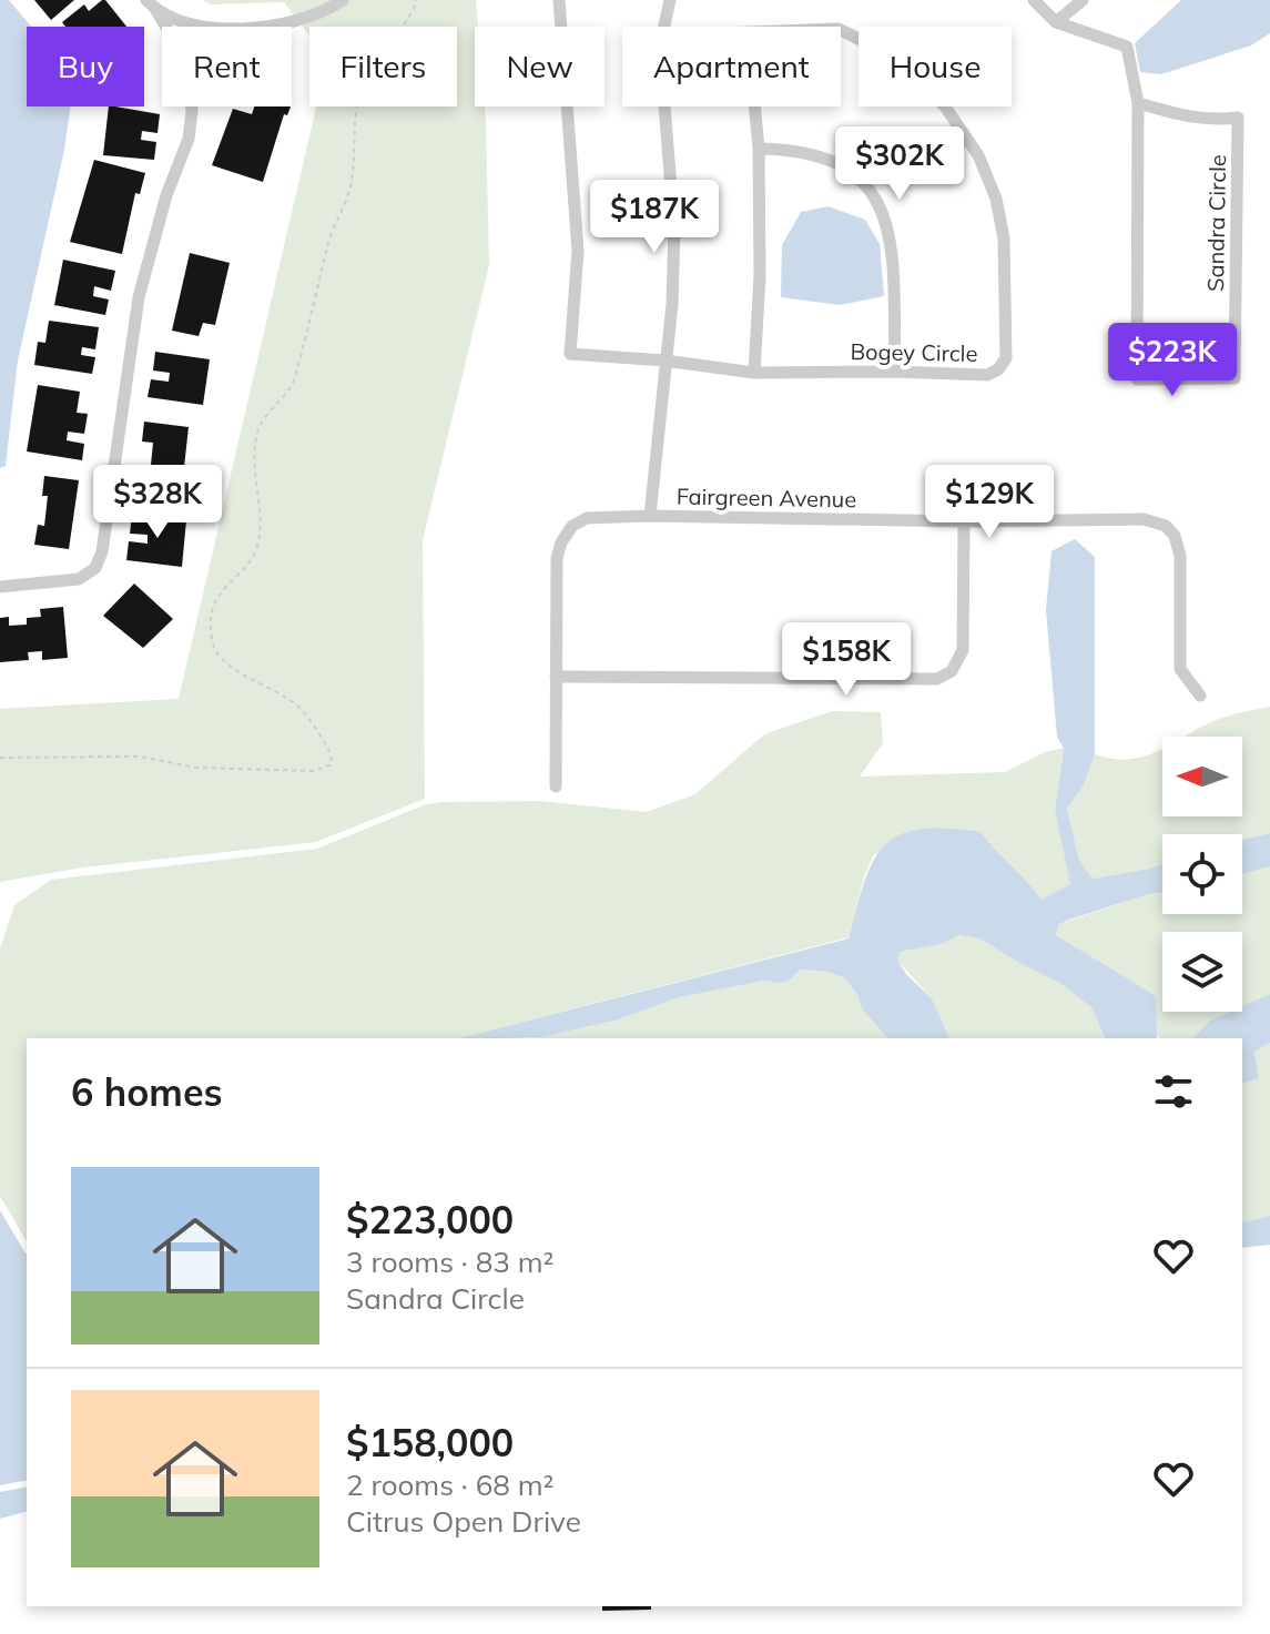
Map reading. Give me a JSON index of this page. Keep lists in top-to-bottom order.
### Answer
{
  "streets": {
    "street": ["Sandra Circle", "Bogey Circle", "Fairgreen Avenue"]
  },
  "crossings": [
    ["Bogey Circle", "Fairgreen Avenue"]
  ],
  "north": "left",
  "page": {
    "chip": [
      "Buy",
      "Rent",
      "Filters",
      "New",
      "Apartment",
      "House"
    ],
    "price": [
      "$302K",
      "$187K",
      "$223K",
      "$328K",
      "$129K",
      "$158K"
    ],
    "heading": "6 homes",
    "list": [
      {
        "name": "$223,000",
        "note": "3 rooms · 83 m² · Sandra Circle"
      },
      {
        "name": "$158,000",
        "note": "2 rooms · 68 m² · Citrus Open Drive"
      }
    ]
  }
}
